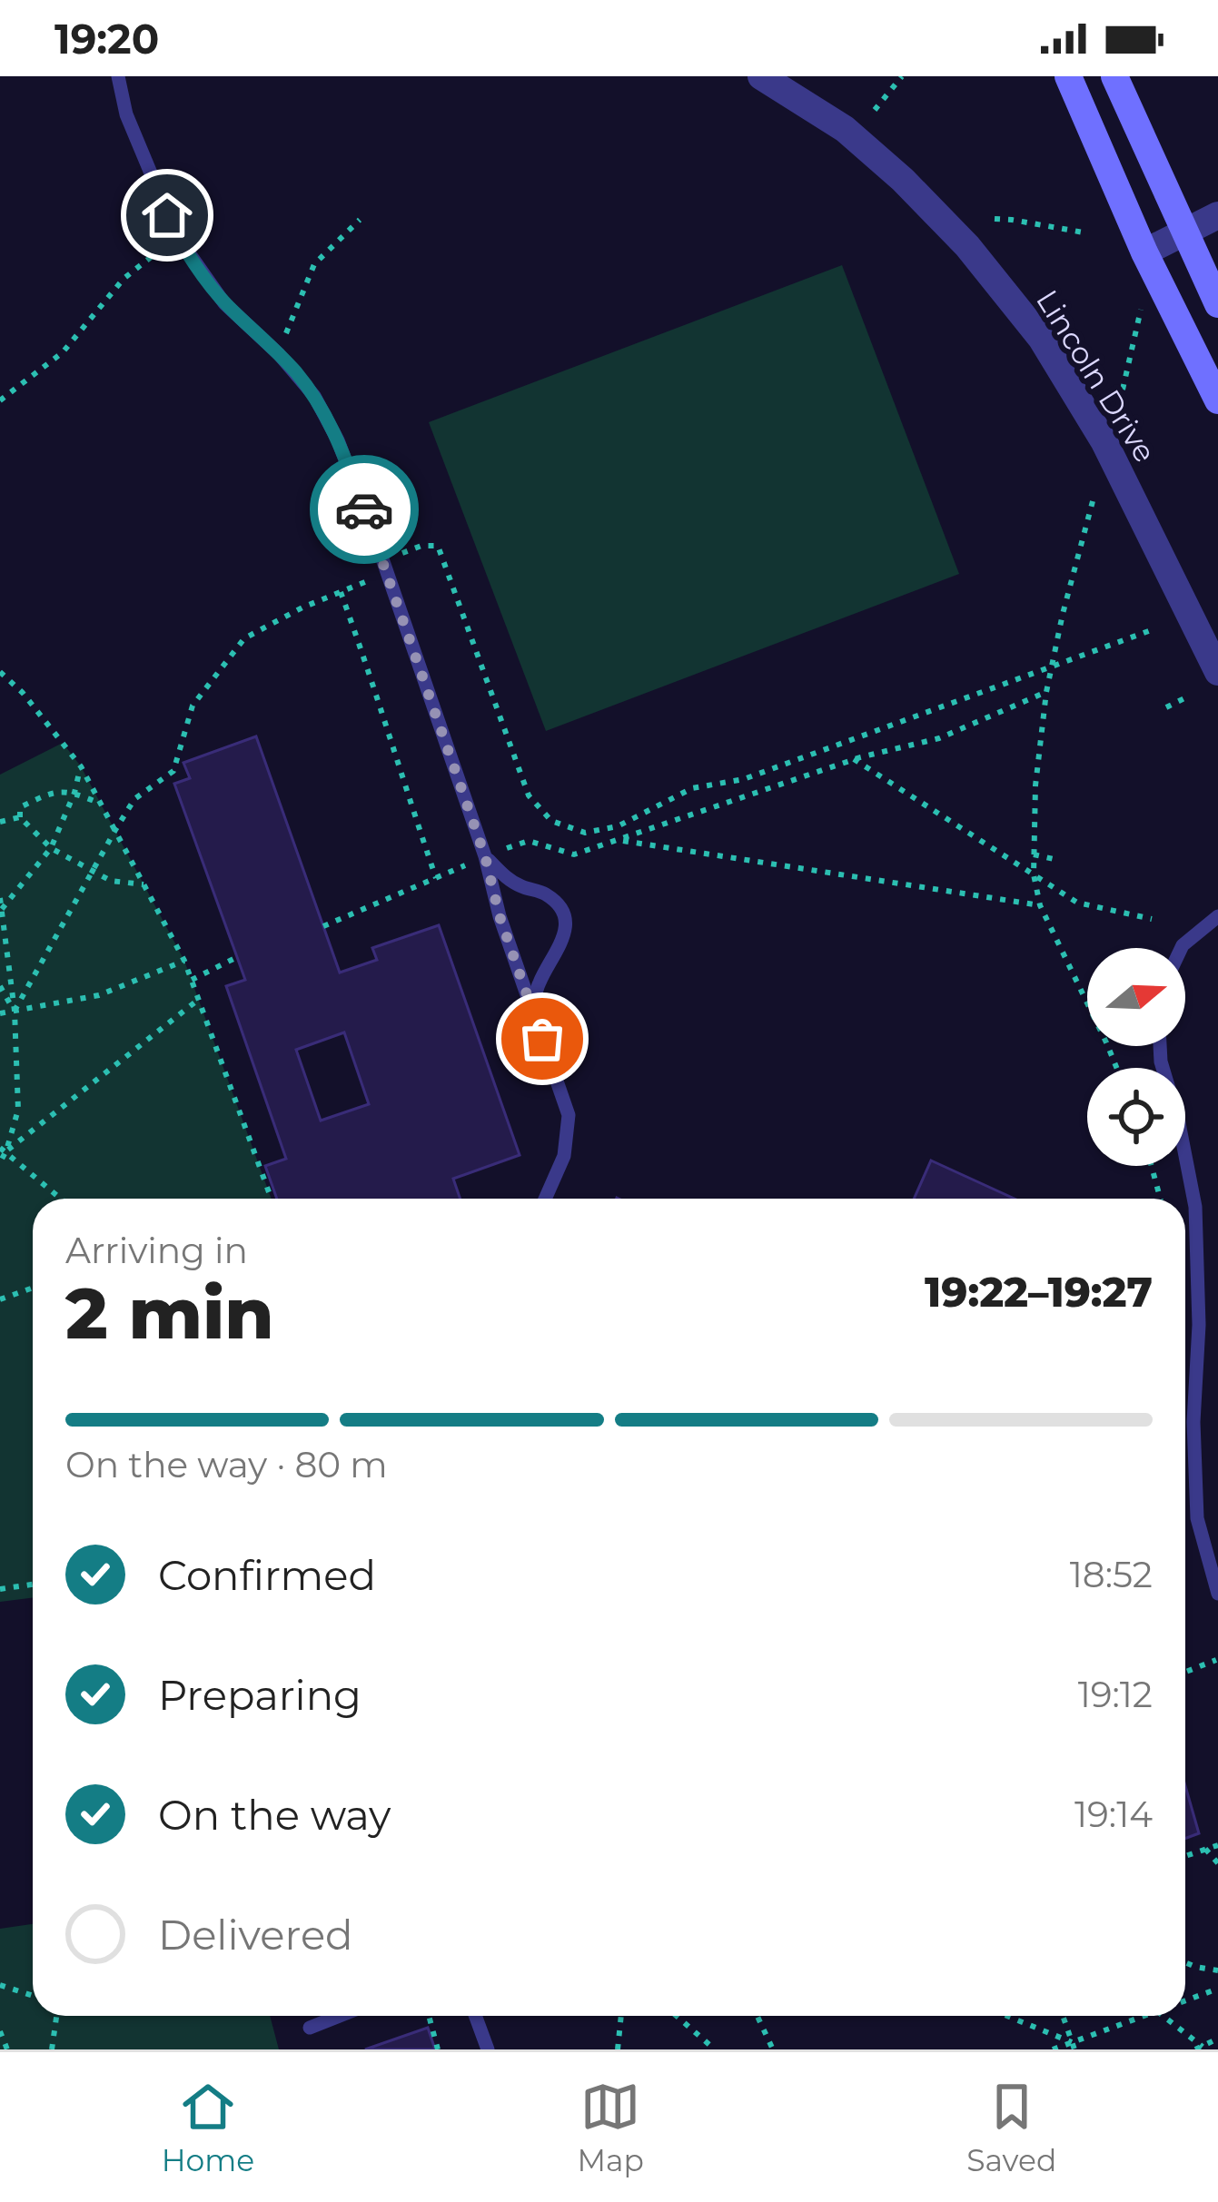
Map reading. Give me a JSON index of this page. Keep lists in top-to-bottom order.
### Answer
{
  "streets": {
    "street": ["Lincoln Drive"]
  },
  "north": "right",
  "page": {
    "status": "19:20",
    "heading": ["2 min", "Arriving in", "19:22–19:27"],
    "bar": "On the way · 80 m",
    "list": [
      ["Confirmed", "18:52"],
      ["Preparing", "19:12"],
      ["On the way", "19:14"],
      "Delivered"
    ],
    "tabs": ["Home", "Map", "Saved"]
  }
}
